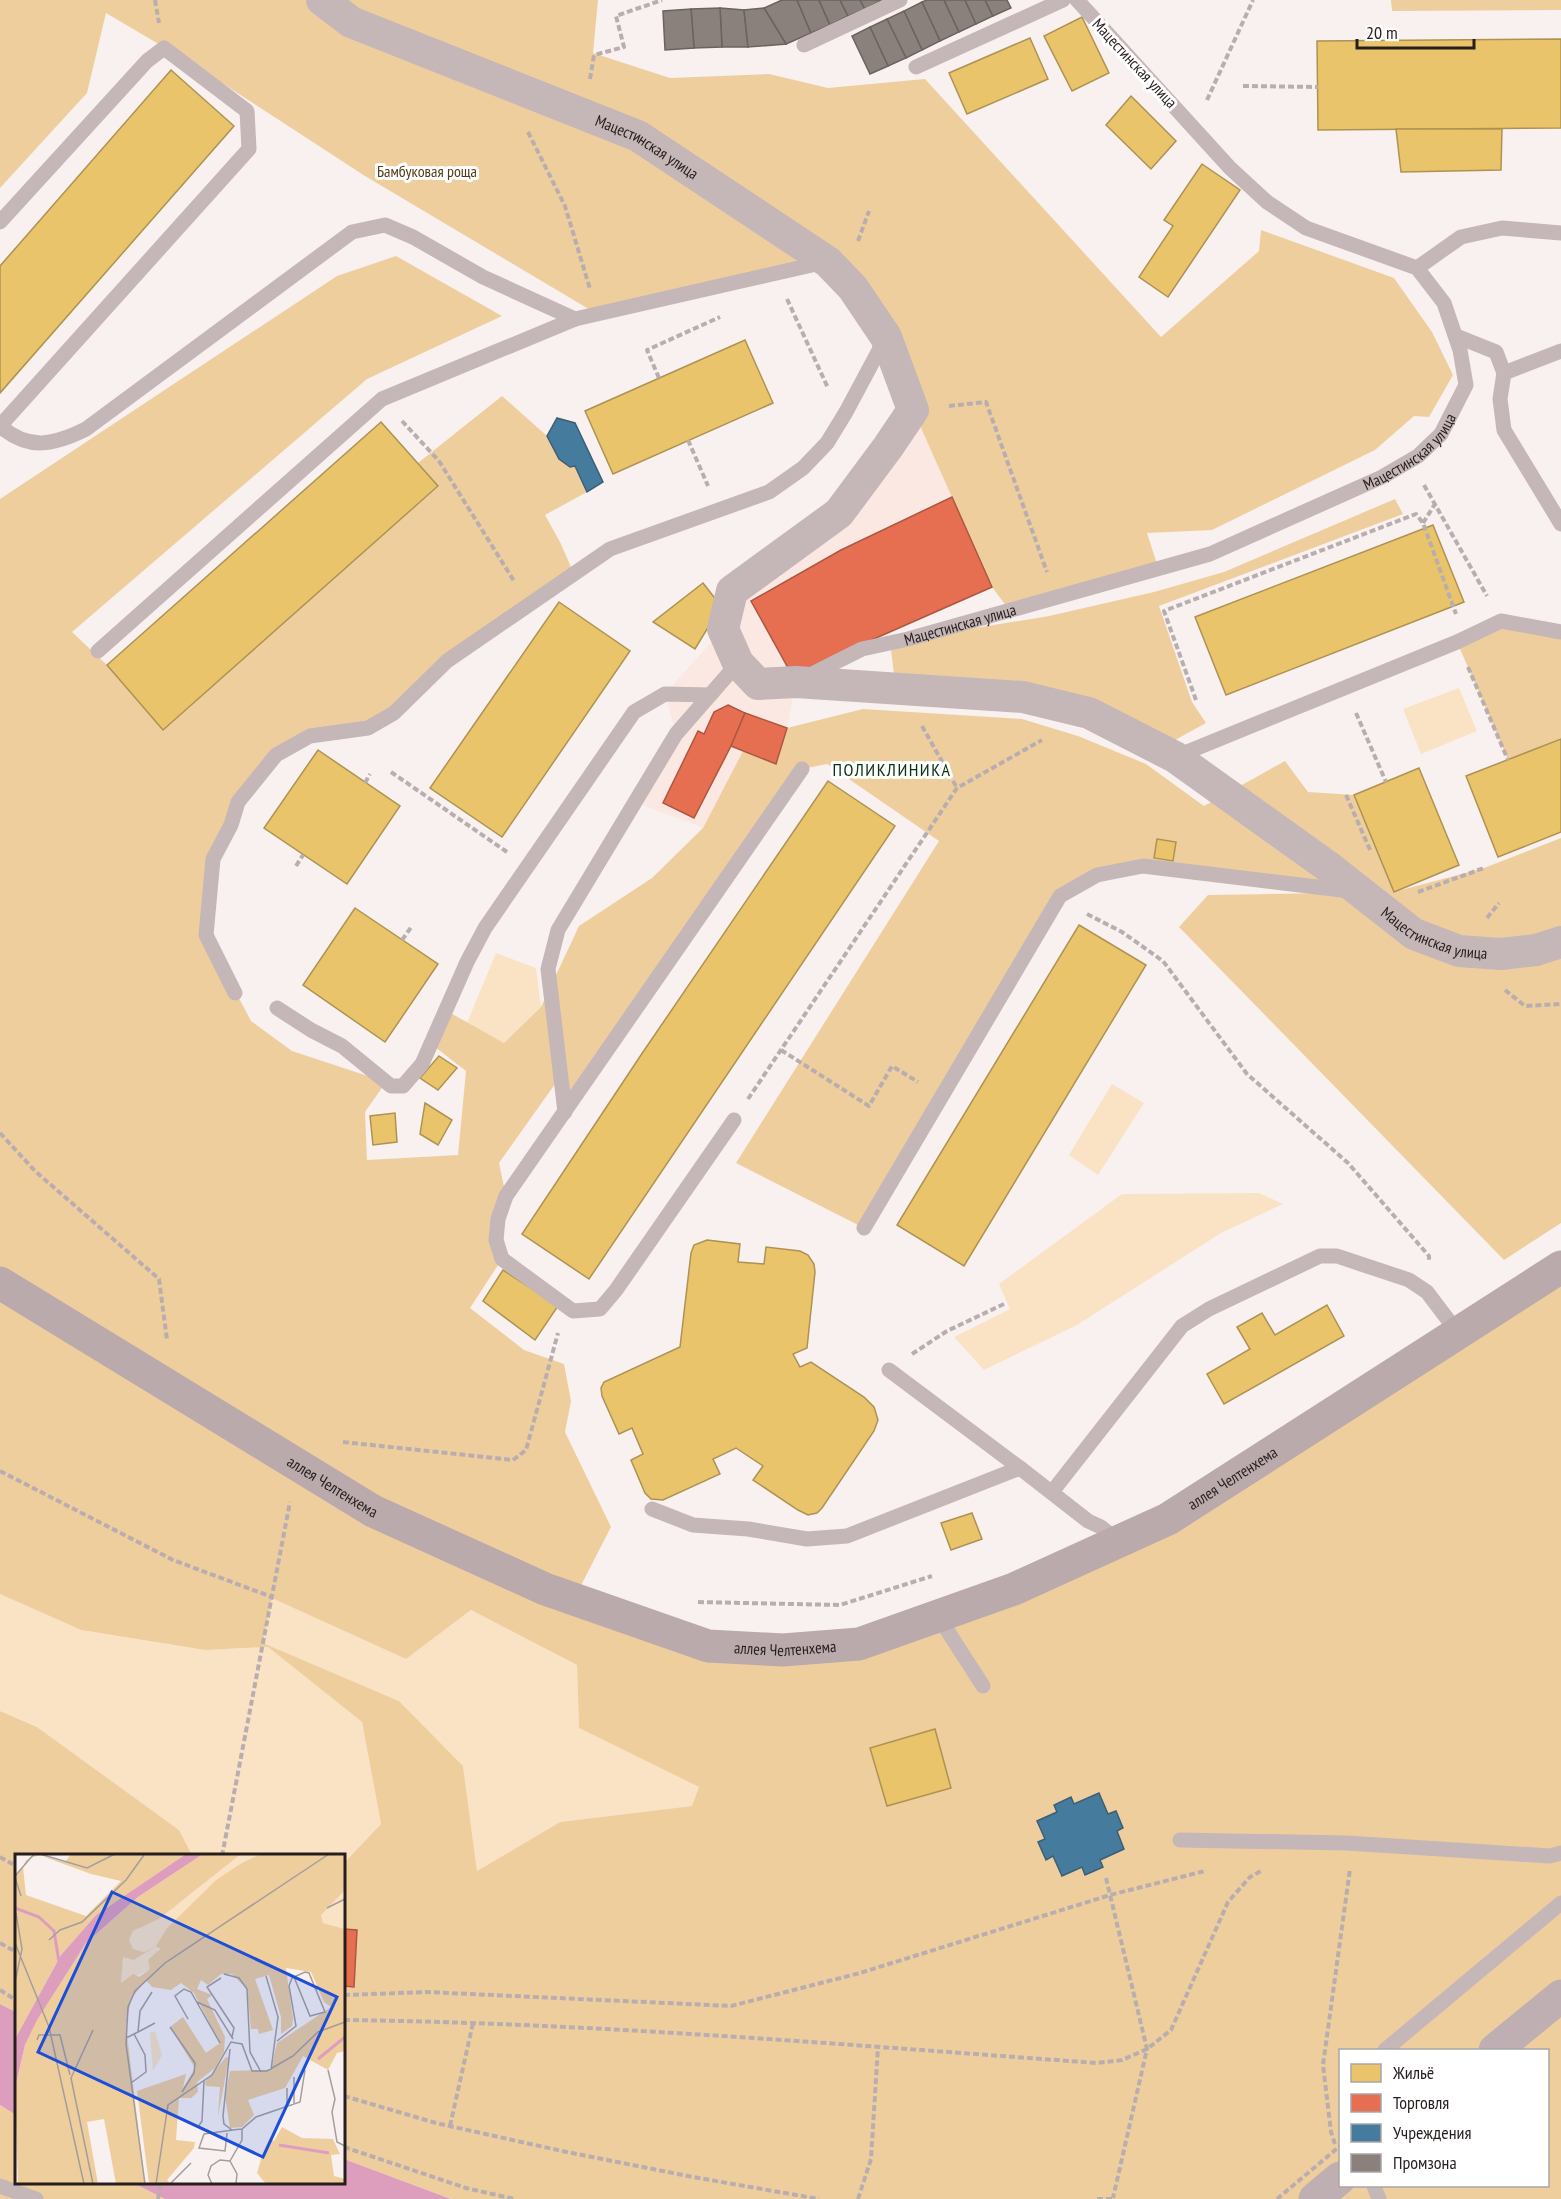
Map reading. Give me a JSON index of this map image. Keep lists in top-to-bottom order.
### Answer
{
  "streets": {
    "main road": ["аллея Челтенхема"],
    "street": ["Мацестинская улица"]
  },
  "districts": ["ПОЛИКЛИНИКА"],
  "parks": ["Бамбуковая роща"],
  "legend": [
    "Жильё",
    "Торговля",
    "Учреждения",
    "Промзона"
  ],
  "scale_bar": "20 m"
}
